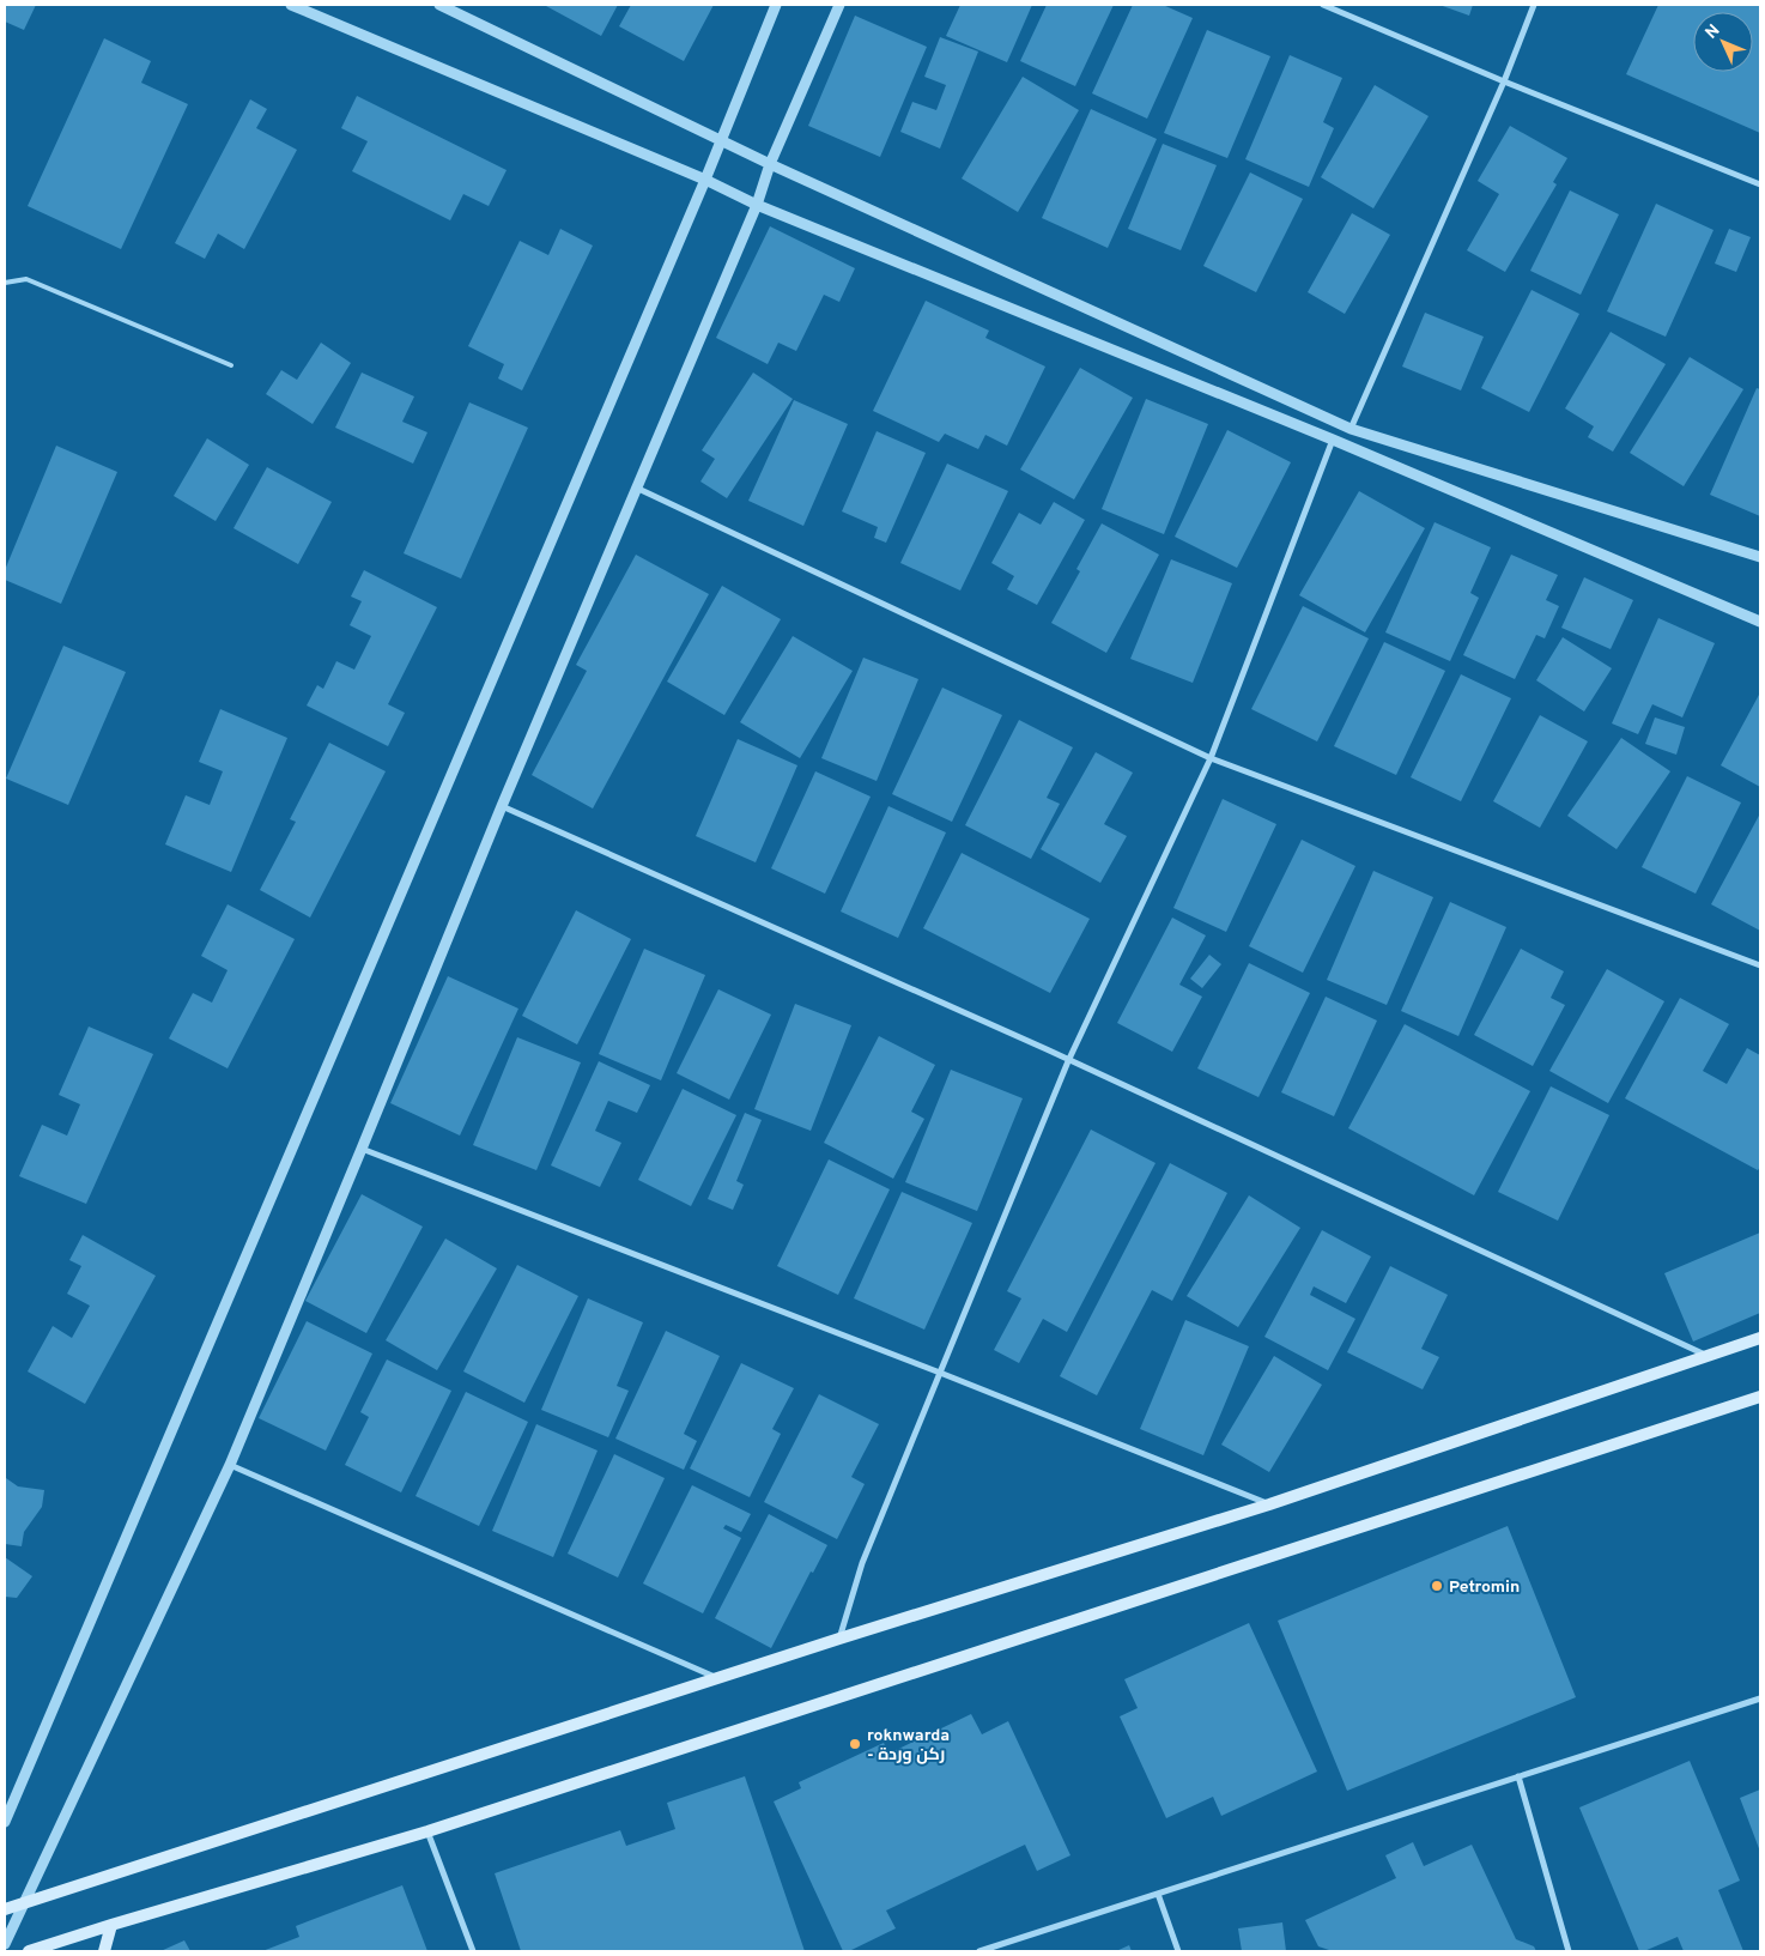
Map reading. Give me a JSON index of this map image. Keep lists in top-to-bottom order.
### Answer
{
  "places": ["Petromin", "roknwarda - ركن وردة"],
  "north": "top left"
}
